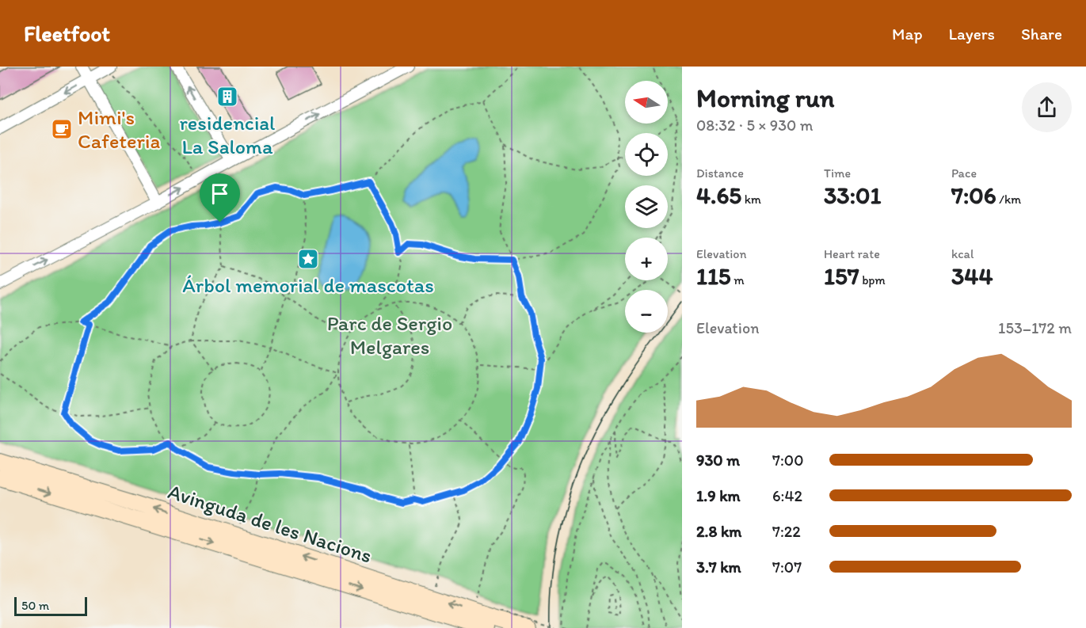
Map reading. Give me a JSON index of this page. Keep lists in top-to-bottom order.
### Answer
{
  "streets": {
    "street": ["Avinguda de les Nacions"]
  },
  "parks": ["Parc de Sergio Melgares"],
  "places": {
    "building": ["residencial La Saloma"],
    "cafe": ["Mimi's Cafeteria"],
    "place": ["Árbol memorial de mascotas"]
  },
  "scale_bar": "50 m",
  "north": "left",
  "page": {
    "header": "Fleetfoot",
    "nav": ["Map", "Layers", "Share"],
    "heading": ["Morning run", "08:32 · 5 × 930 m"],
    "map_buttons": ["+", "−"],
    "stats": [
      ["Distance", "4.65 km"],
      ["Time", "33:01"],
      ["Pace", "7:06 /km"],
      ["Elevation", "115 m"],
      ["Heart rate", "157 bpm"],
      ["kcal", "344"]
    ],
    "chart": ["Elevation", "153–172 m"],
    "list": [
      {
        "name": "930 m",
        "note": "7:00"
      },
      {
        "name": "1.9 km",
        "note": "6:42"
      },
      {
        "name": "2.8 km",
        "note": "7:22"
      },
      {
        "name": "3.7 km",
        "note": "7:07"
      }
    ],
    "scale": "50 m"
  }
}
